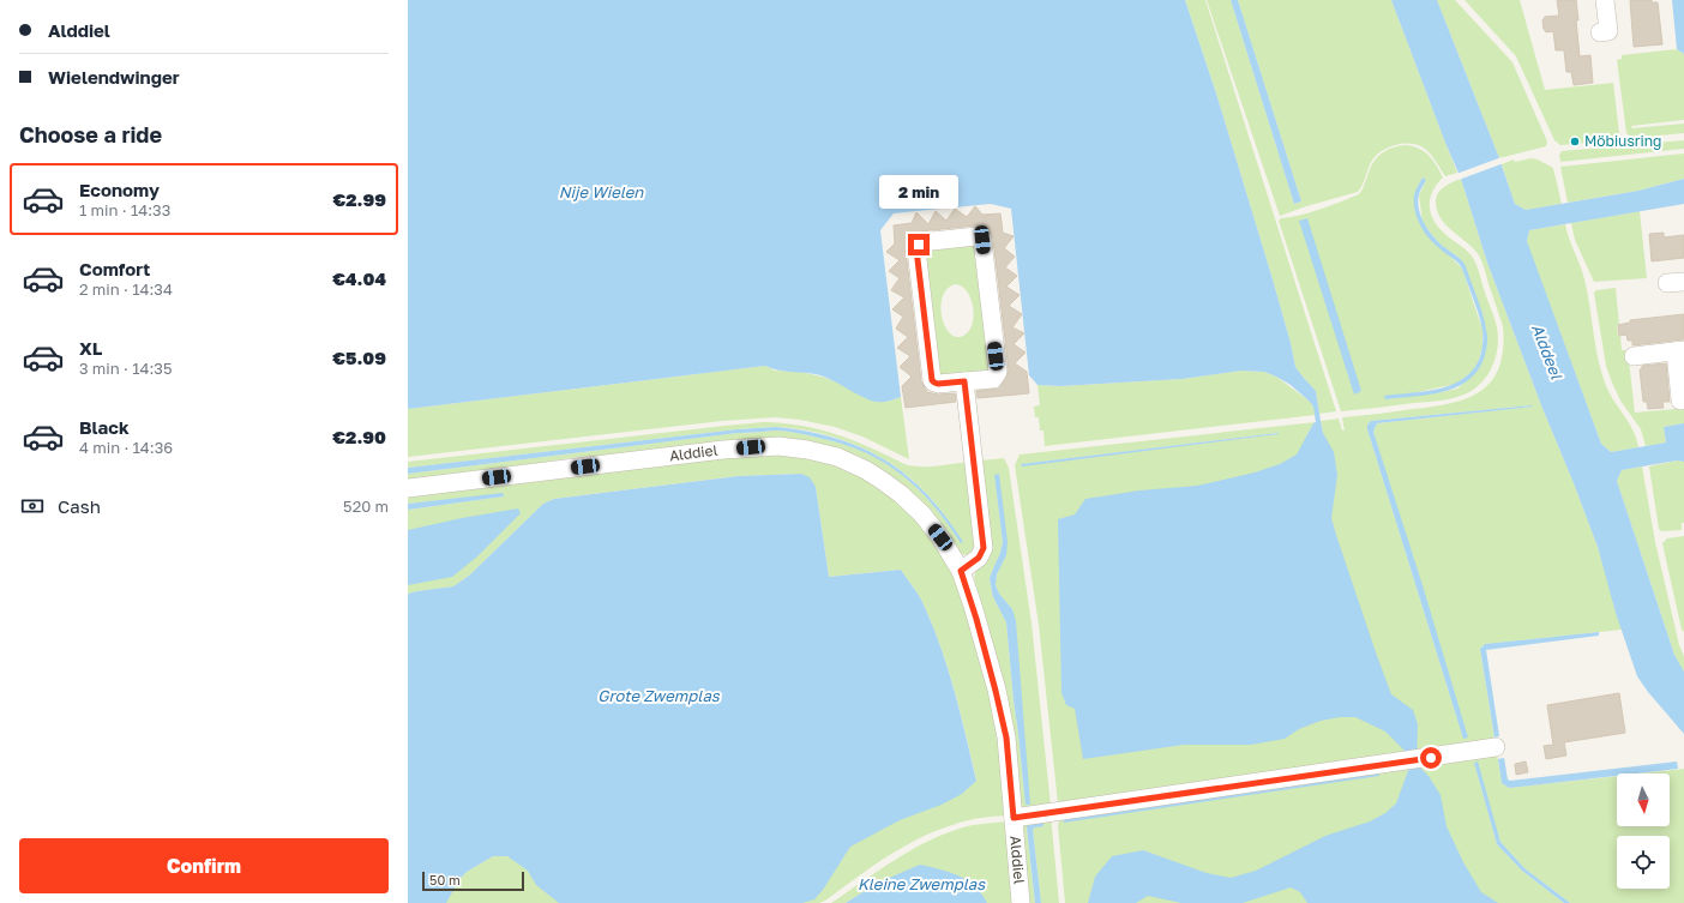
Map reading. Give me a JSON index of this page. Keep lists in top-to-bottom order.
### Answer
{
  "streets": {
    "street": ["Alddiel"]
  },
  "water": [
    "Nije Wielen",
    "Alddeel",
    "Grote Zwemplas",
    "Kleine Zwemplas"
  ],
  "places": ["Möbiusring"],
  "scale_bar": "50 m",
  "north": "bottom",
  "page": {
    "banner": ["Alddiel", "Wielendwinger"],
    "heading": "Choose a ride",
    "list": [
      {
        "name": "Economy",
        "note": "1 min · 14:33",
        "value": "€2.99"
      },
      {
        "name": "Comfort",
        "note": "2 min · 14:34",
        "value": "€4.04"
      },
      {
        "name": "XL",
        "note": "3 min · 14:35",
        "value": "€5.09"
      },
      {
        "name": "Black",
        "note": "4 min · 14:36",
        "value": "€2.90"
      }
    ],
    "bubble": "2 min",
    "pay": ["Cash", "520 m"],
    "buttons": "Confirm",
    "scale": "50 m"
  }
}
